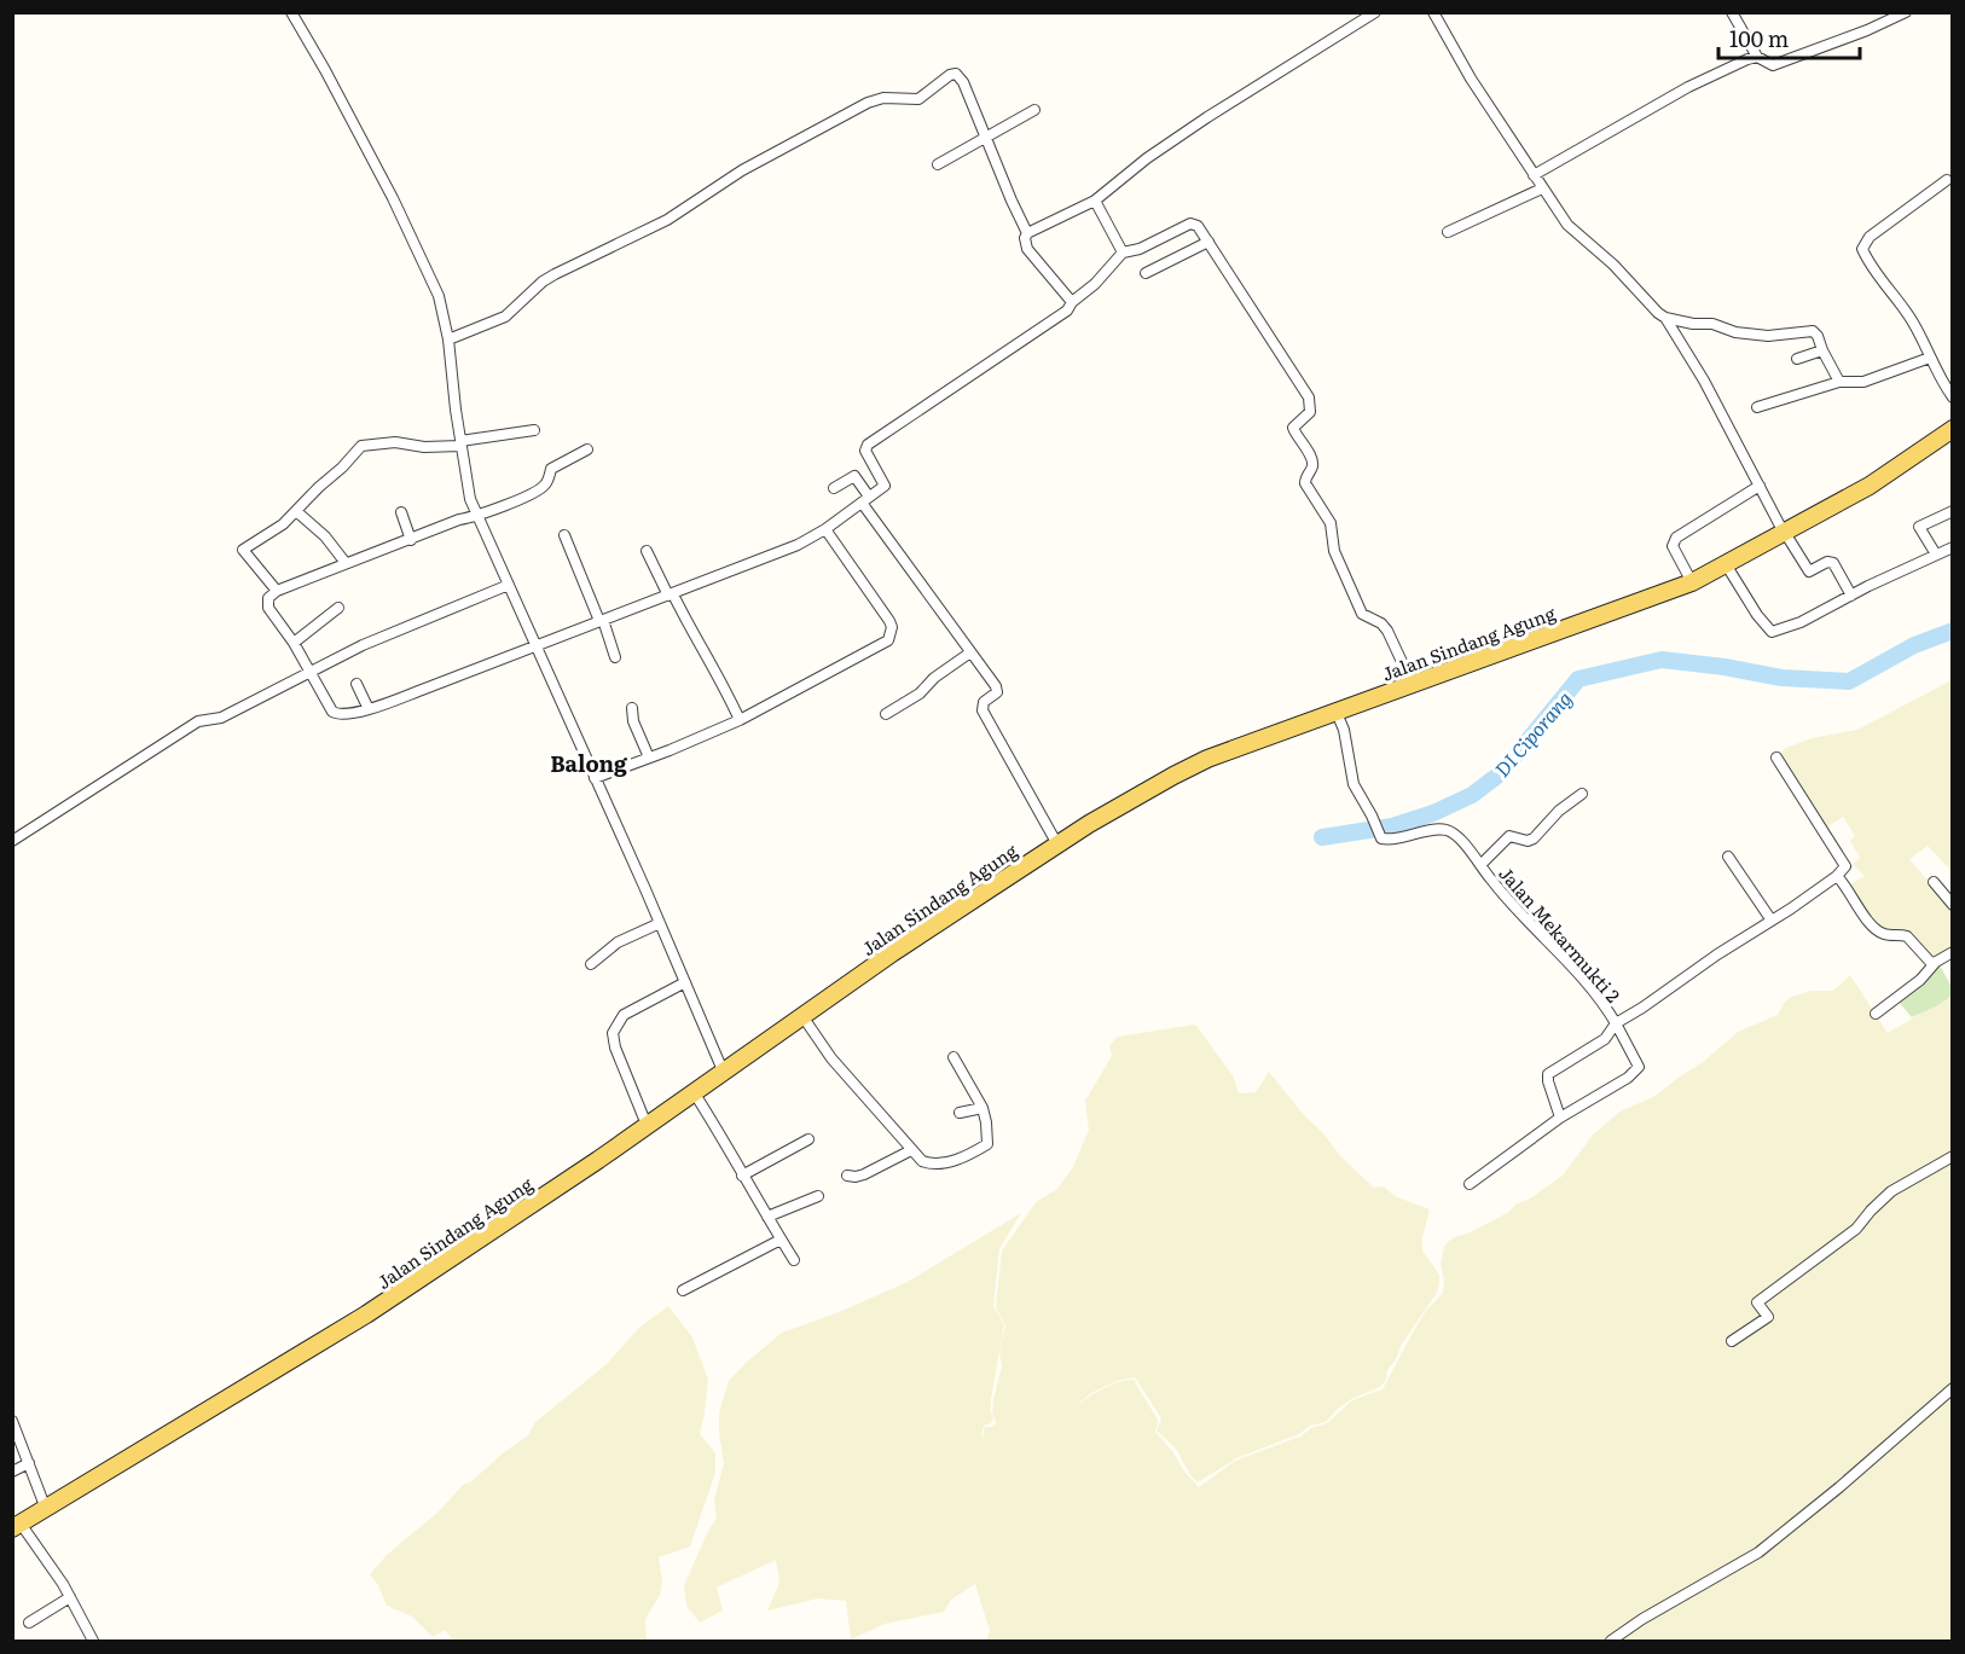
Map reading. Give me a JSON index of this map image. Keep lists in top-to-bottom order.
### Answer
{
  "streets": {
    "main road": ["Jalan Sindang Agung"],
    "street": ["Jalan Mekarmukti 2"]
  },
  "crossings": [
    ["Jalan Sindang Agung", "Jalan Mekarmukti 2"]
  ],
  "districts": ["Balong"],
  "water": ["DI Ciporang"],
  "scale_bar": "100 m"
}
